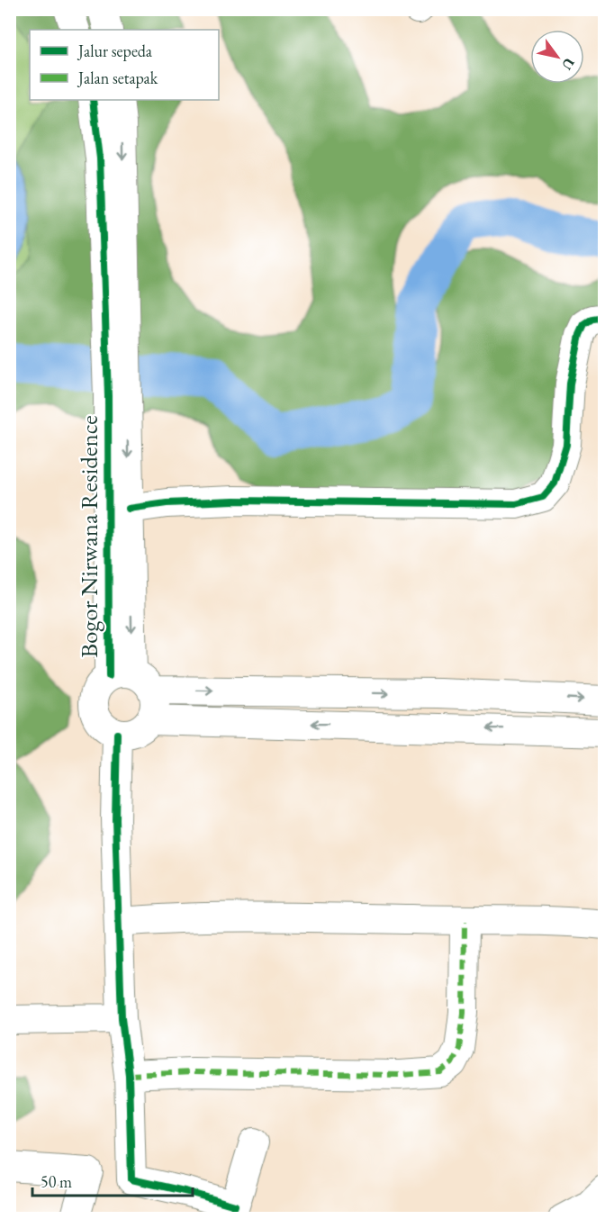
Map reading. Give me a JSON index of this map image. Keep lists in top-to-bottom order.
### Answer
{
  "streets": {
    "street": ["Bogor Nirwana Residence"]
  },
  "legend": ["Jalur sepeda", "Jalan setapak"],
  "scale_bar": "50 m",
  "north": "bottom right"
}
